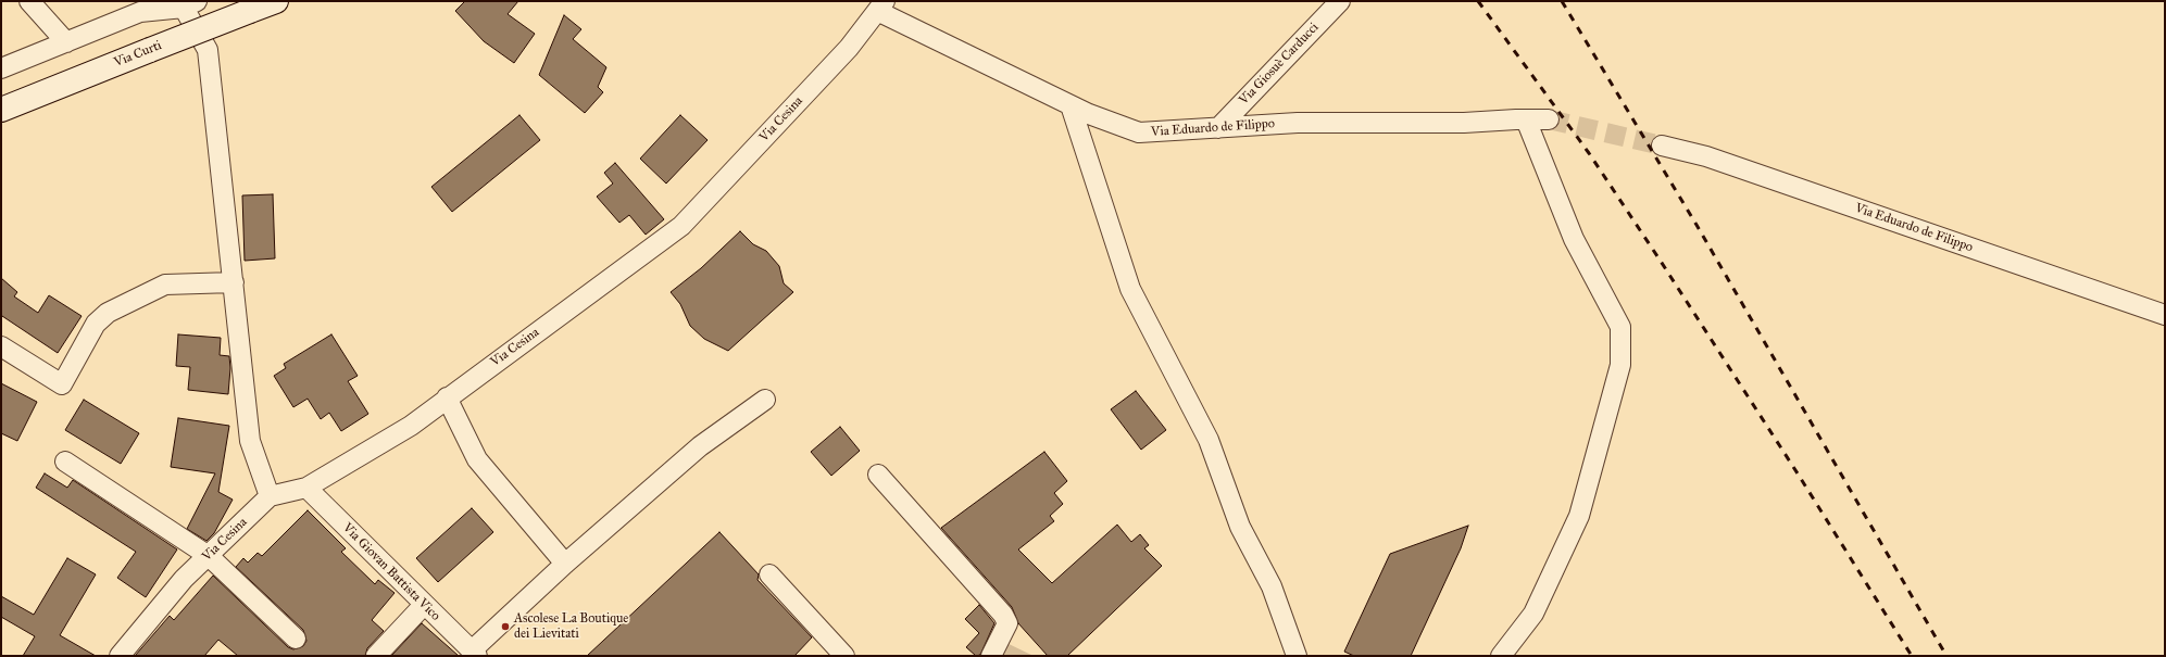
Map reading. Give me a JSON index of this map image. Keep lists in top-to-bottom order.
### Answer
{
  "streets": {
    "main road": ["Via Curti"],
    "street": [
      "Via Giosuè Carducci",
      "Via Cesina",
      "Via Eduardo de Filippo",
      "Via Giovan Battista Vico"
    ]
  },
  "crossings": [
    ["Via Giosuè Carducci", "Via Eduardo de Filippo"],
    ["Via Cesina", "Via Eduardo de Filippo"],
    ["Via Cesina", "Via Giovan Battista Vico"]
  ],
  "places": ["Ascolese La Boutique dei Lievitati"]
}
